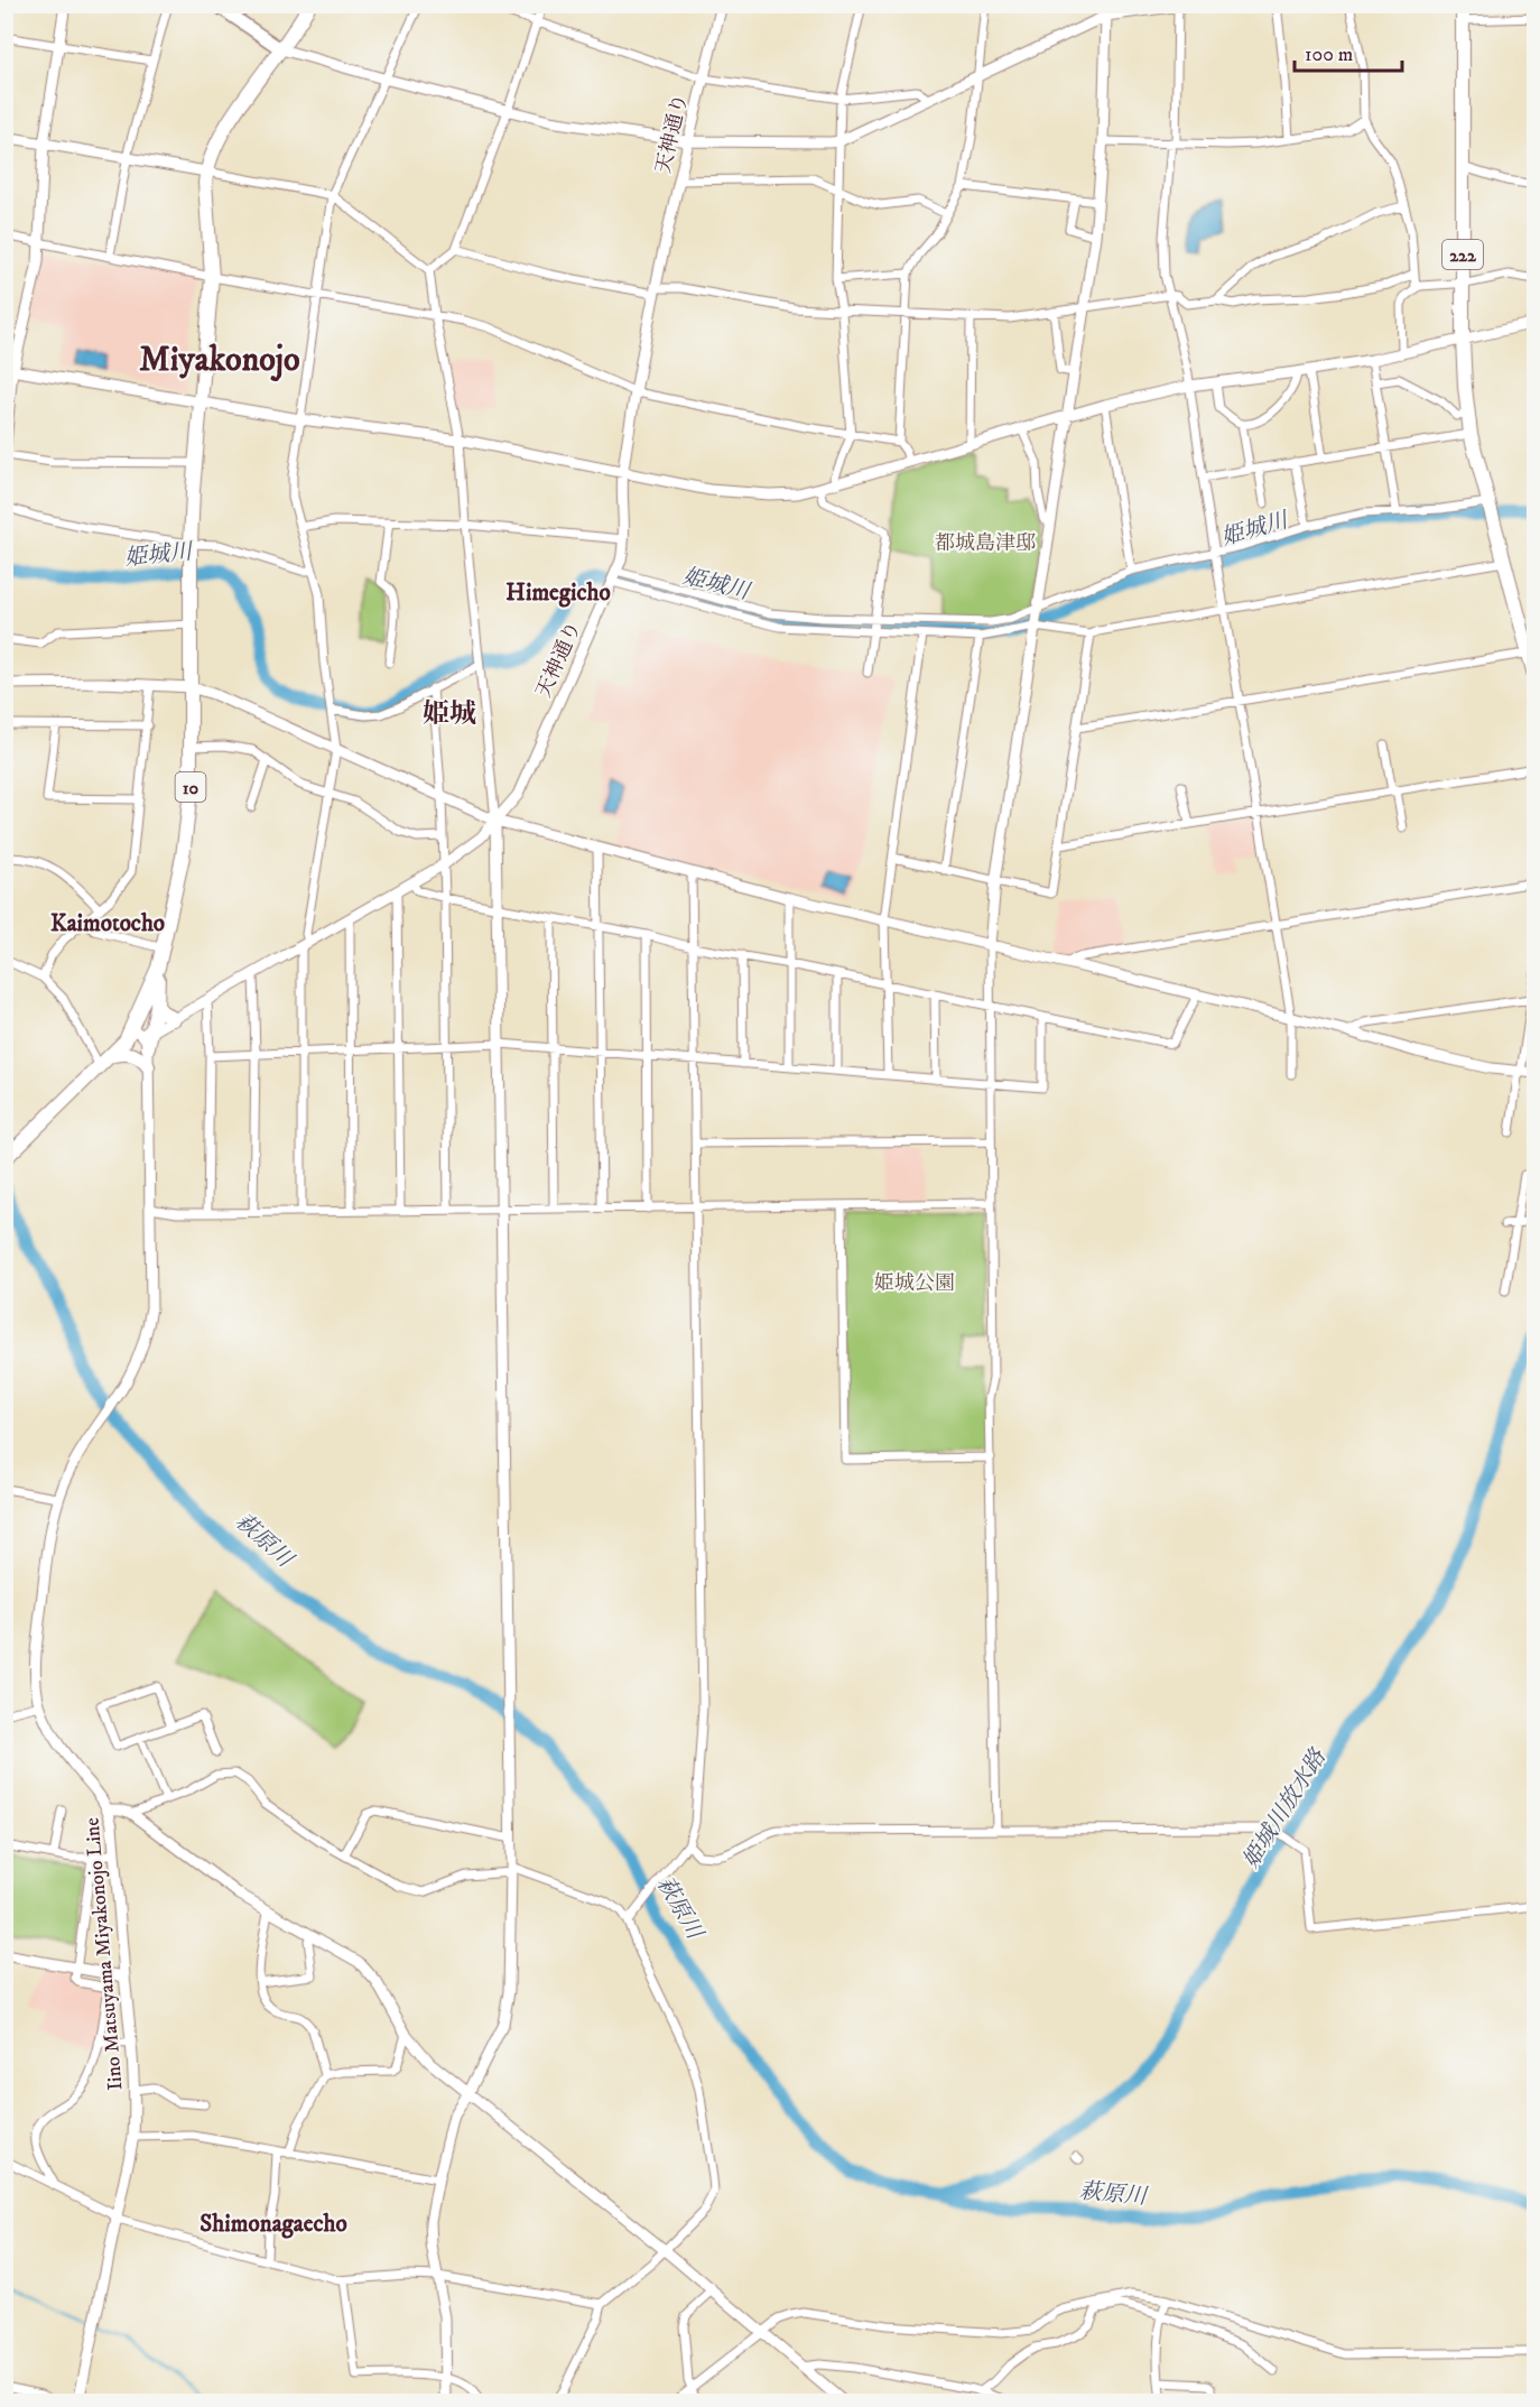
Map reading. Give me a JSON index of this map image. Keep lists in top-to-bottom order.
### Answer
{
  "streets": {
    "highway": ["222", "10"],
    "street": ["天神通り", "Iino Matsuyama Miyakonojo Line"]
  },
  "districts": [
    "Miyakonojo",
    "Himegicho",
    "姫城",
    "Kaimotocho",
    "Shimonagaecho"
  ],
  "water": ["姫城川", "萩原川", "姫城川放水路"],
  "parks": ["都城島津邸", "姫城公園"],
  "scale_bar": "100 m"
}
